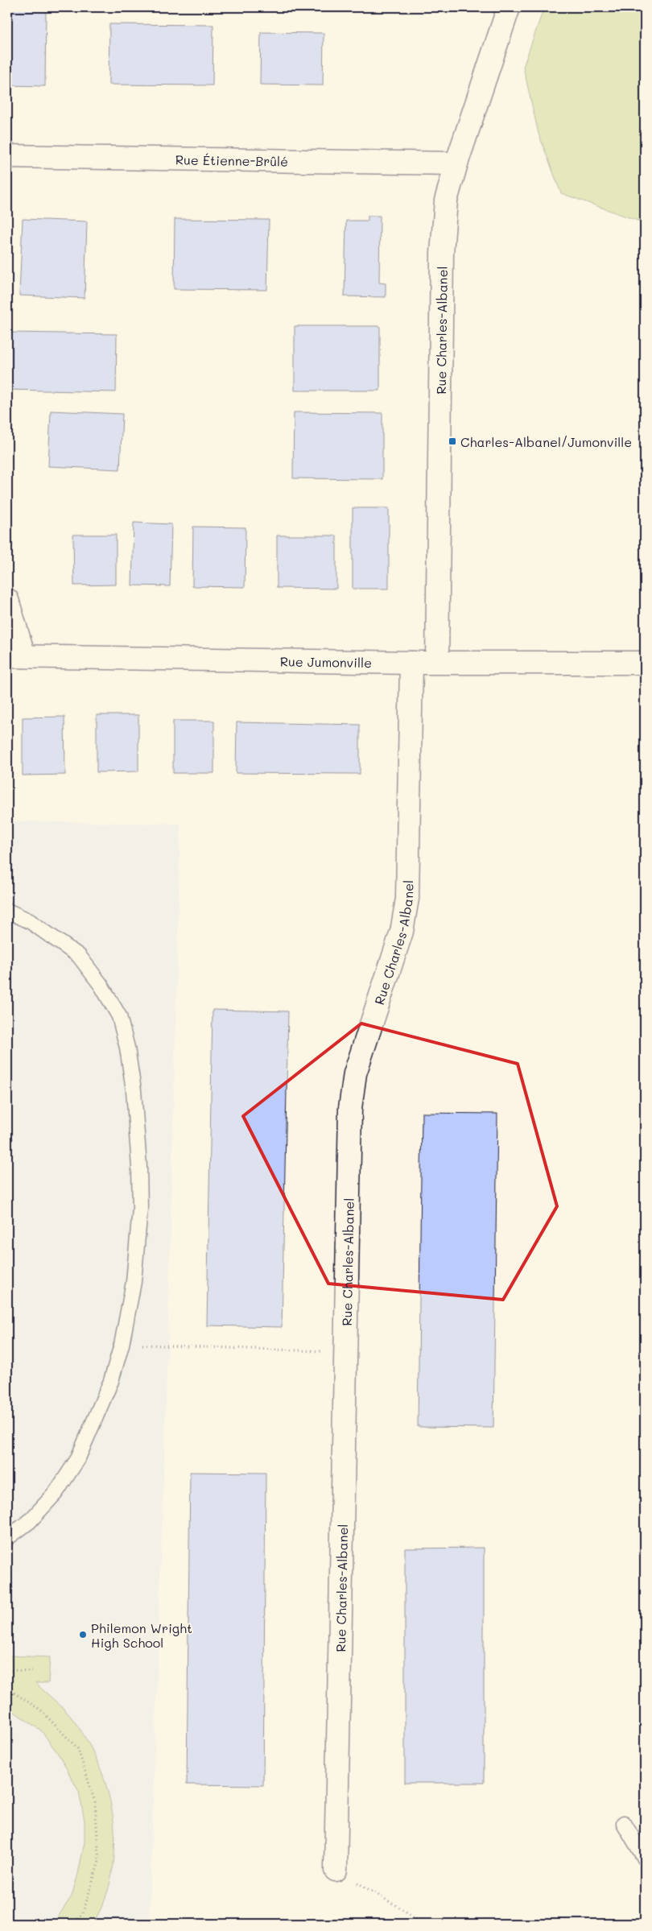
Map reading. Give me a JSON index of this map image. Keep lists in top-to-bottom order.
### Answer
{
  "streets": {
    "street": ["Rue Étienne-Brûlé", "Rue Charles-Albanel", "Rue Jumonville"]
  },
  "crossings": [
    ["Rue Étienne-Brûlé", "Rue Charles-Albanel"],
    ["Rue Charles-Albanel", "Rue Jumonville"]
  ],
  "places": {
    "transit": ["Charles-Albanel/Jumonville"],
    "other": ["Philemon Wright High School"]
  }
}
